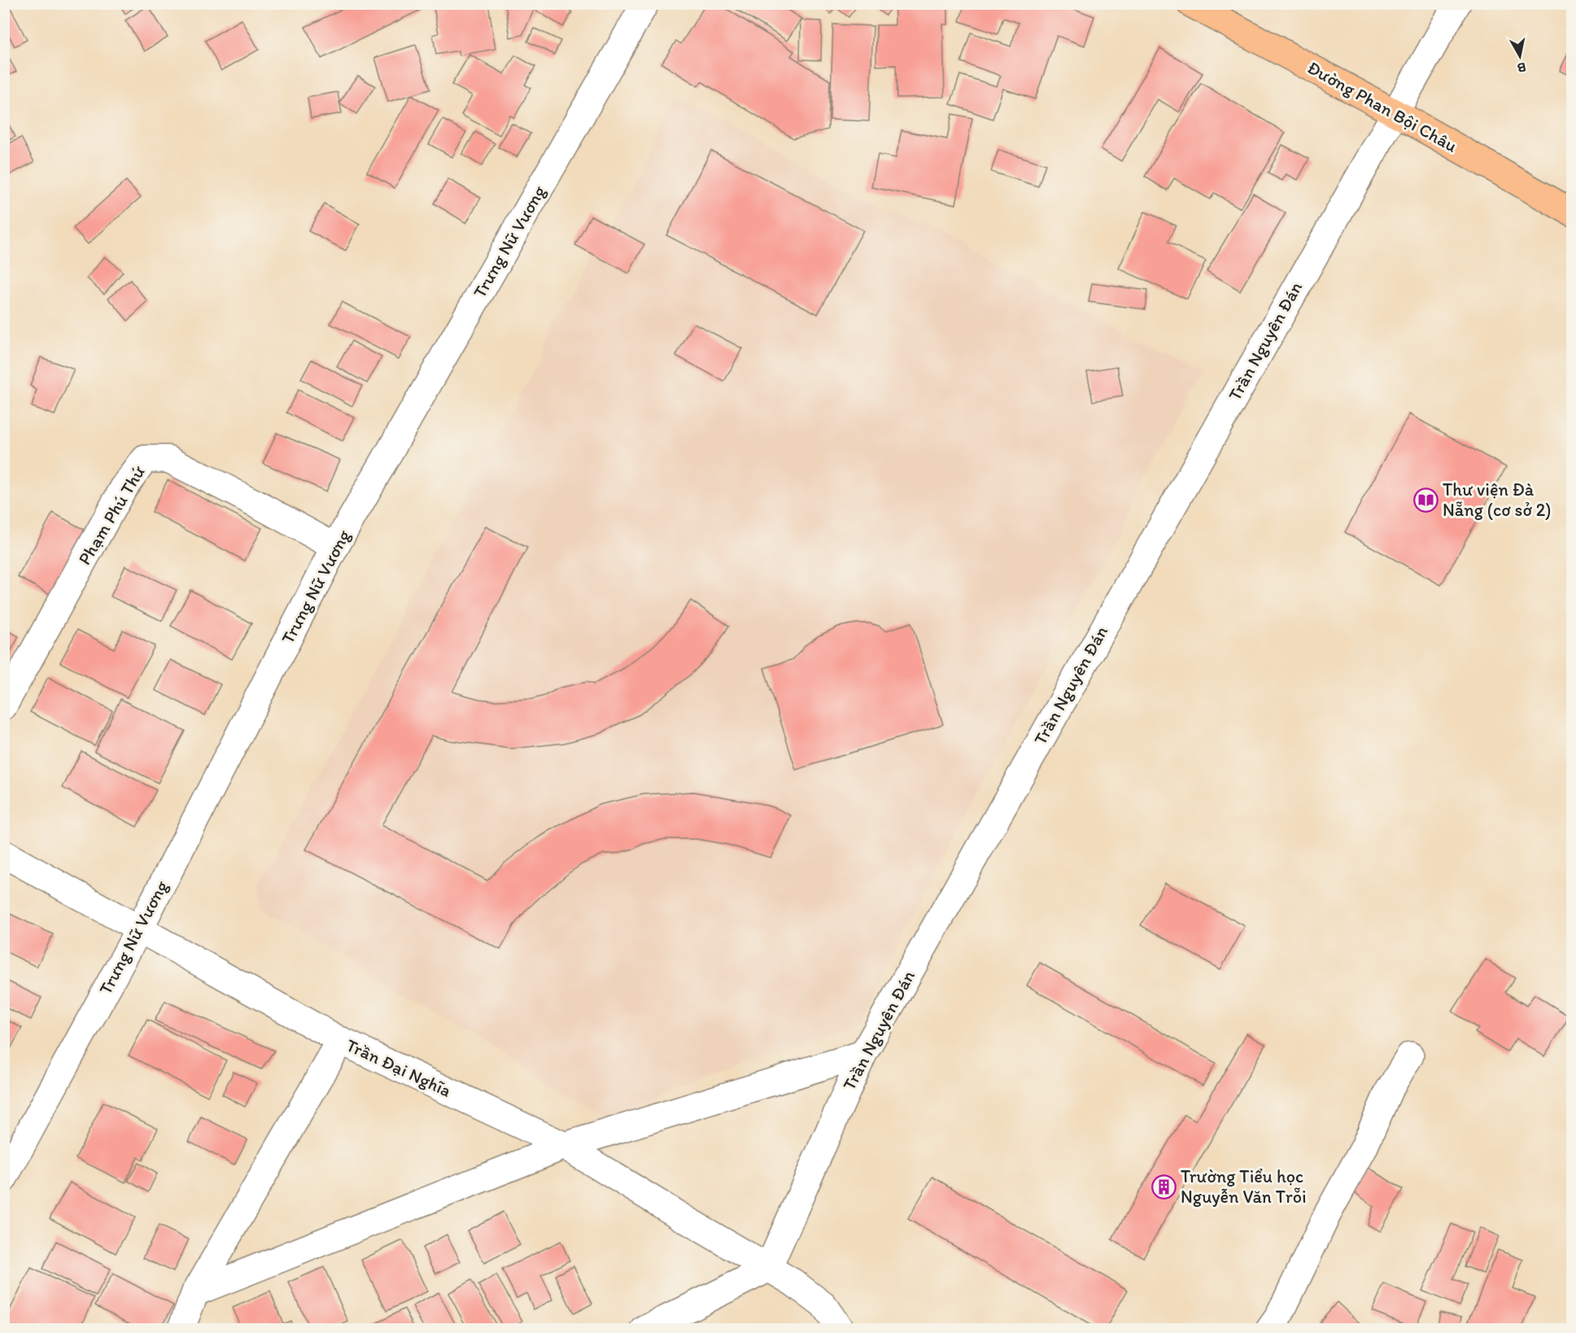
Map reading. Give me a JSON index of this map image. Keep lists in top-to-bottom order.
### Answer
{
  "streets": {
    "main road": ["Đường Phan Bội Châu"],
    "street": [
      "Trưng Nữ Vương",
      "Trần Nguyên Đán",
      "Phạm Phú Thứ",
      "Trần Đại Nghĩa"
    ]
  },
  "crossings": [
    ["Đường Phan Bội Châu", "Trần Nguyên Đán"],
    ["Trưng Nữ Vương", "Phạm Phú Thứ"],
    ["Trưng Nữ Vương", "Trần Đại Nghĩa"],
    ["Trần Nguyên Đán", "Trần Đại Nghĩa"]
  ],
  "places": {
    "library": ["Thư viện Đà Nẵng (cơ sở 2)"],
    "building": ["Trường Tiểu học Nguyễn Văn Trỗi"]
  },
  "north": "bottom"
}
